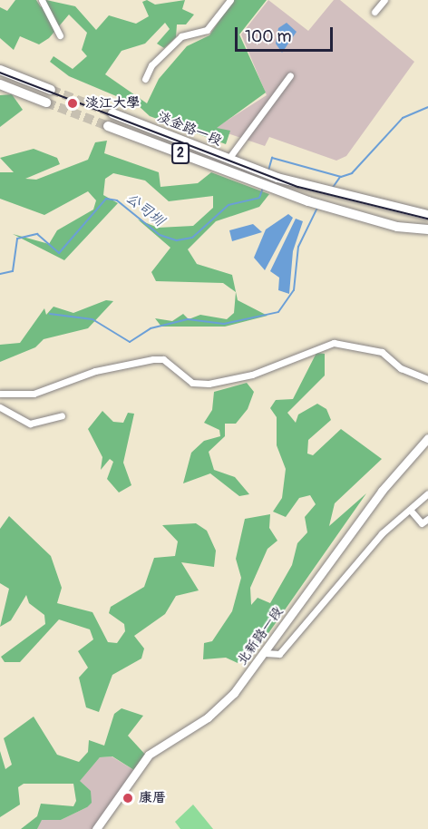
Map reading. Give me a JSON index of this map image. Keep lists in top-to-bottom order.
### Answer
{
  "streets": {
    "main road": ["淡金路一段", "2", "北新路一段"]
  },
  "water": ["公司圳"],
  "places": ["淡江大學", "康厝"],
  "scale_bar": "100 m"
}
